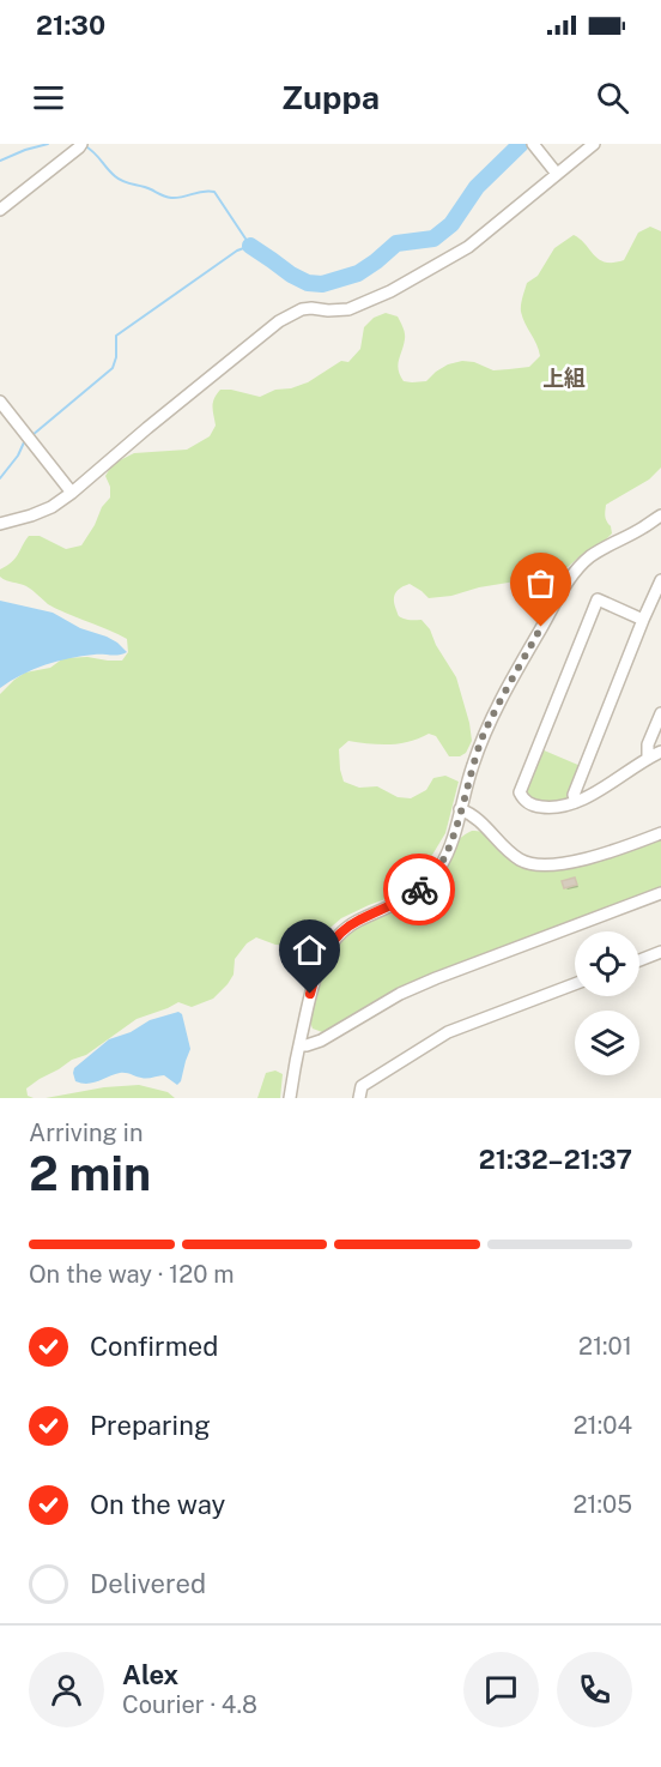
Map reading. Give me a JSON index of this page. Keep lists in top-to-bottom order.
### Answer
{
  "districts": ["上組"],
  "page": {
    "status": "21:30",
    "header": "Zuppa",
    "heading": ["2 min", "Arriving in", "21:32–21:37"],
    "panel": ["Alex", "Courier · 4.8"],
    "bar": "On the way · 120 m",
    "list": [
      ["Confirmed", "21:01"],
      ["Preparing", "21:04"],
      ["On the way", "21:05"],
      "Delivered"
    ]
  }
}
